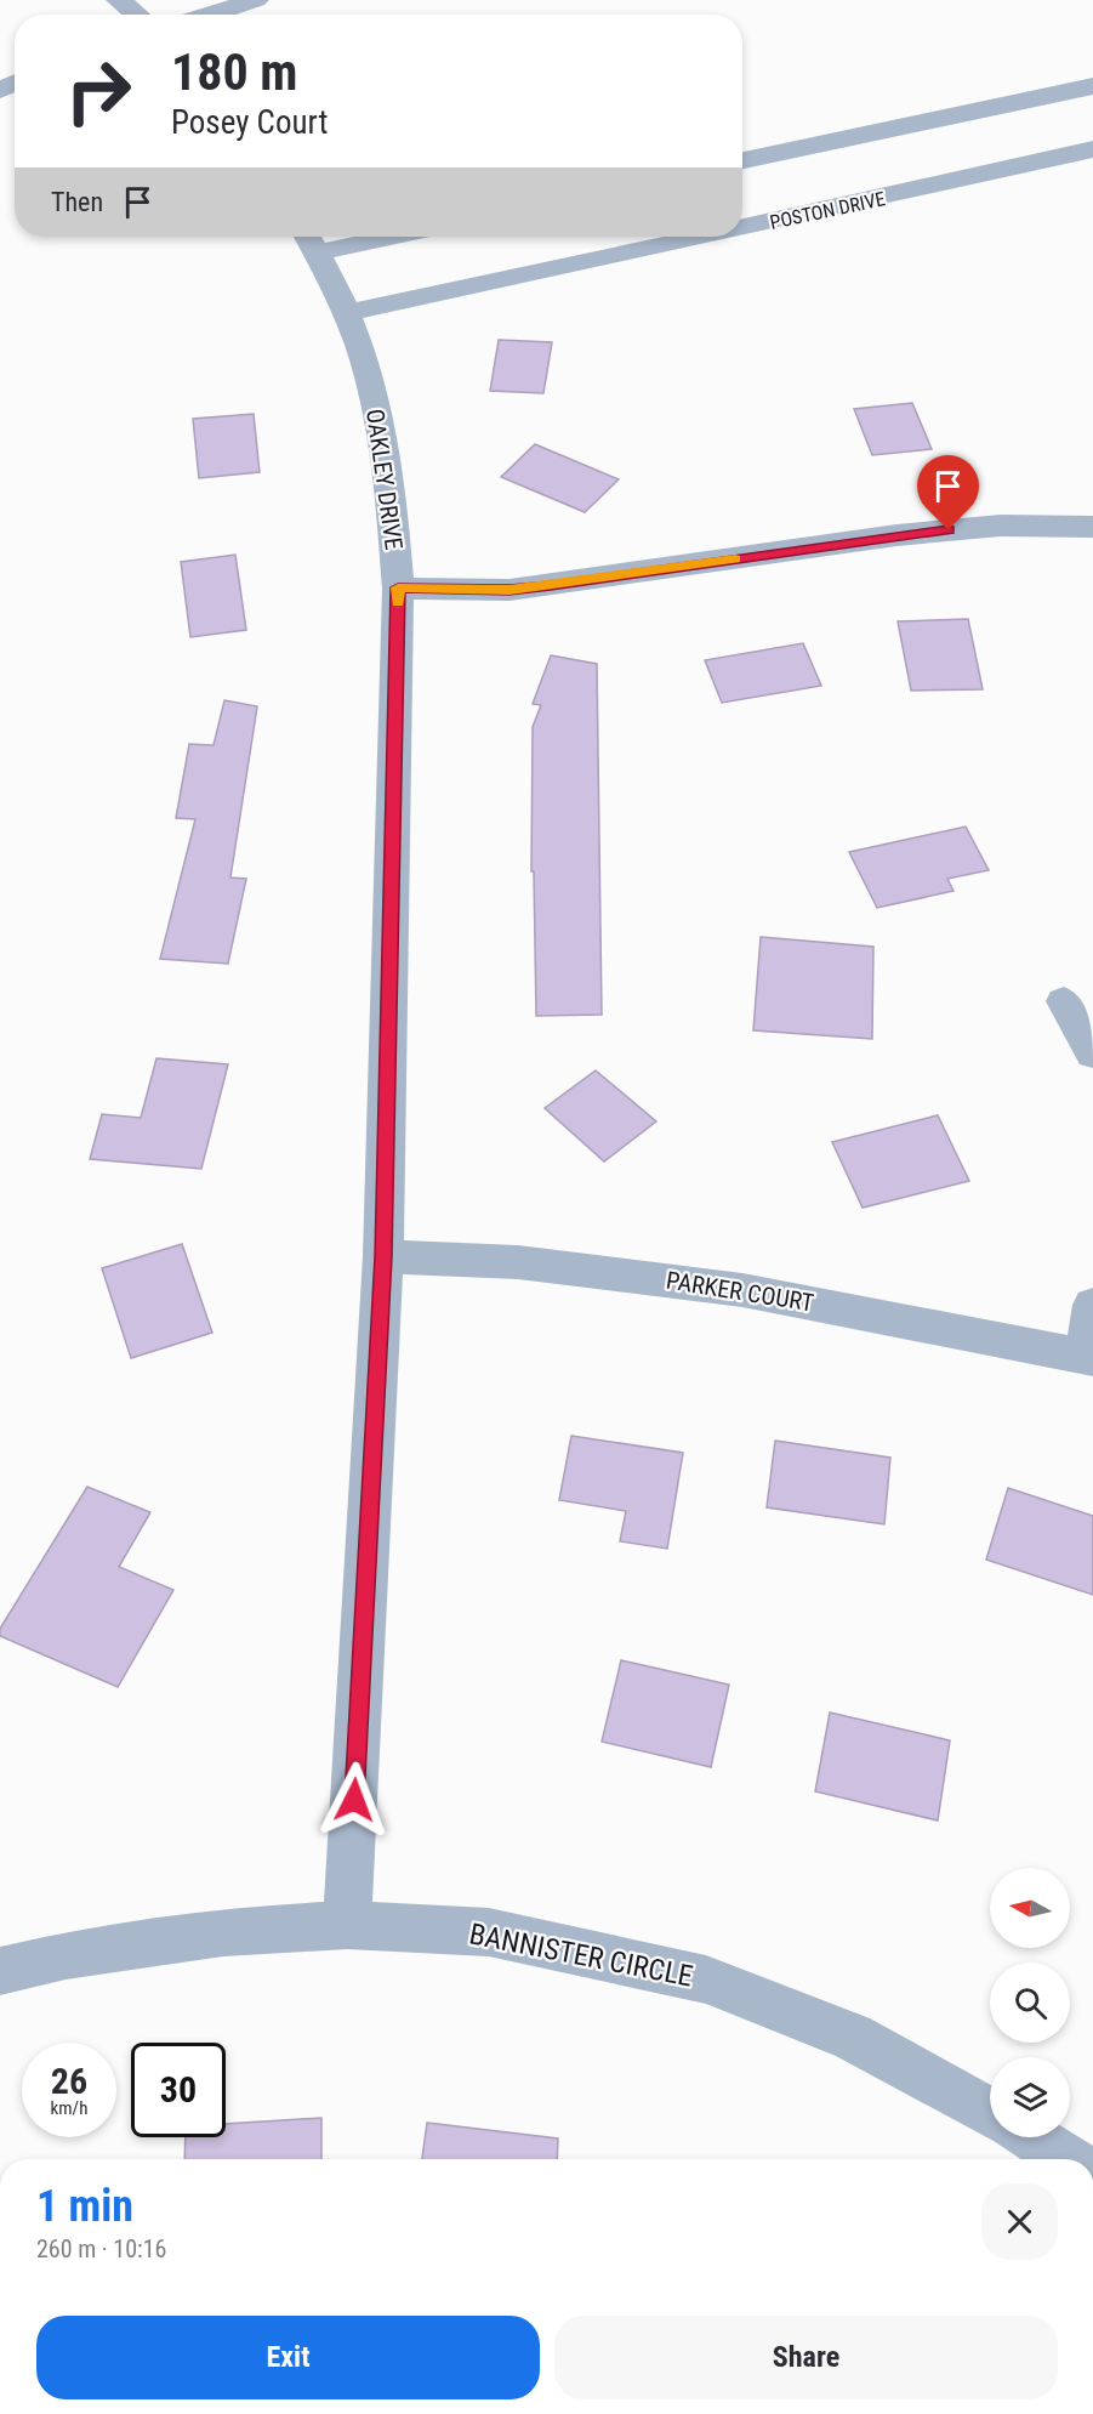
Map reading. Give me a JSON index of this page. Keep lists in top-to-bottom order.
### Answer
{
  "streets": {
    "street": [
      "POSTON DRIVE",
      "OAKLEY DRIVE",
      "PARKER COURT",
      "BANNISTER CIRCLE"
    ]
  },
  "crossings": [
    ["POSTON DRIVE", "OAKLEY DRIVE"],
    ["OAKLEY DRIVE", "PARKER COURT"],
    ["OAKLEY DRIVE", "BANNISTER CIRCLE"]
  ],
  "north": "left",
  "page": {
    "turn": ["180 m", "Posey Court"],
    "then": "Then",
    "speed": "26 km/h",
    "limit": "30",
    "heading": ["1 min", "260 m · 10:16"],
    "buttons": ["Exit", "Share"]
  }
}
